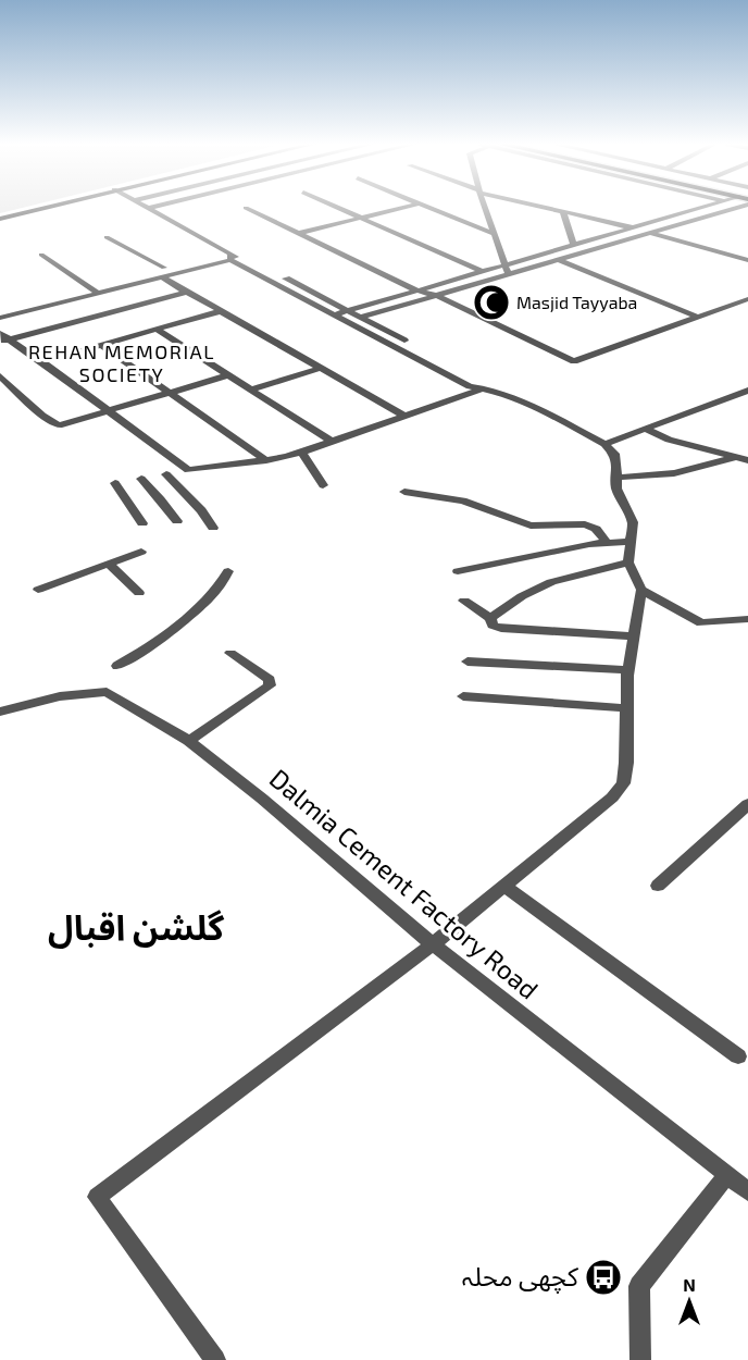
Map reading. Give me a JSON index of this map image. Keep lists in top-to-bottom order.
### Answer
{
  "streets": {
    "street": ["Dalmia Cement Factory Road"]
  },
  "districts": ["REHAN MEMORIAL SOCIETY", "گلشن اقبال"],
  "places": {
    "mosque": ["Masjid Tayyaba"],
    "bus stop": ["کچھی محلہ"]
  },
  "north": "top"
}
